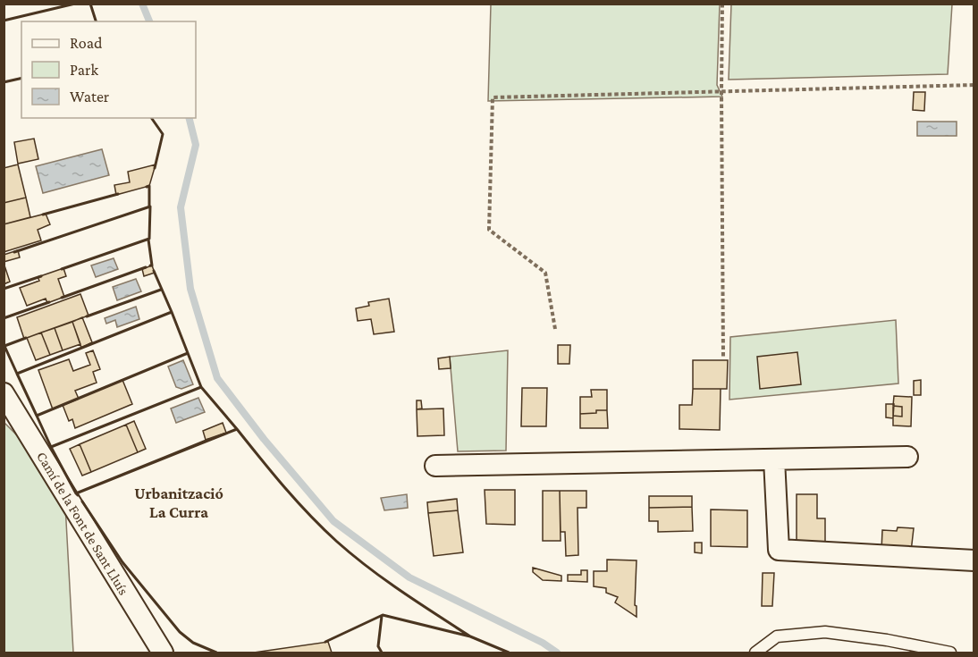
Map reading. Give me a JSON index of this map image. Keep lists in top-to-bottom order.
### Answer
{
  "streets": {
    "street": ["Camí de la Font de Sant Lluís"]
  },
  "districts": ["Urbanització La Curra"],
  "legend": ["Road", "Park", "Water"]
}
